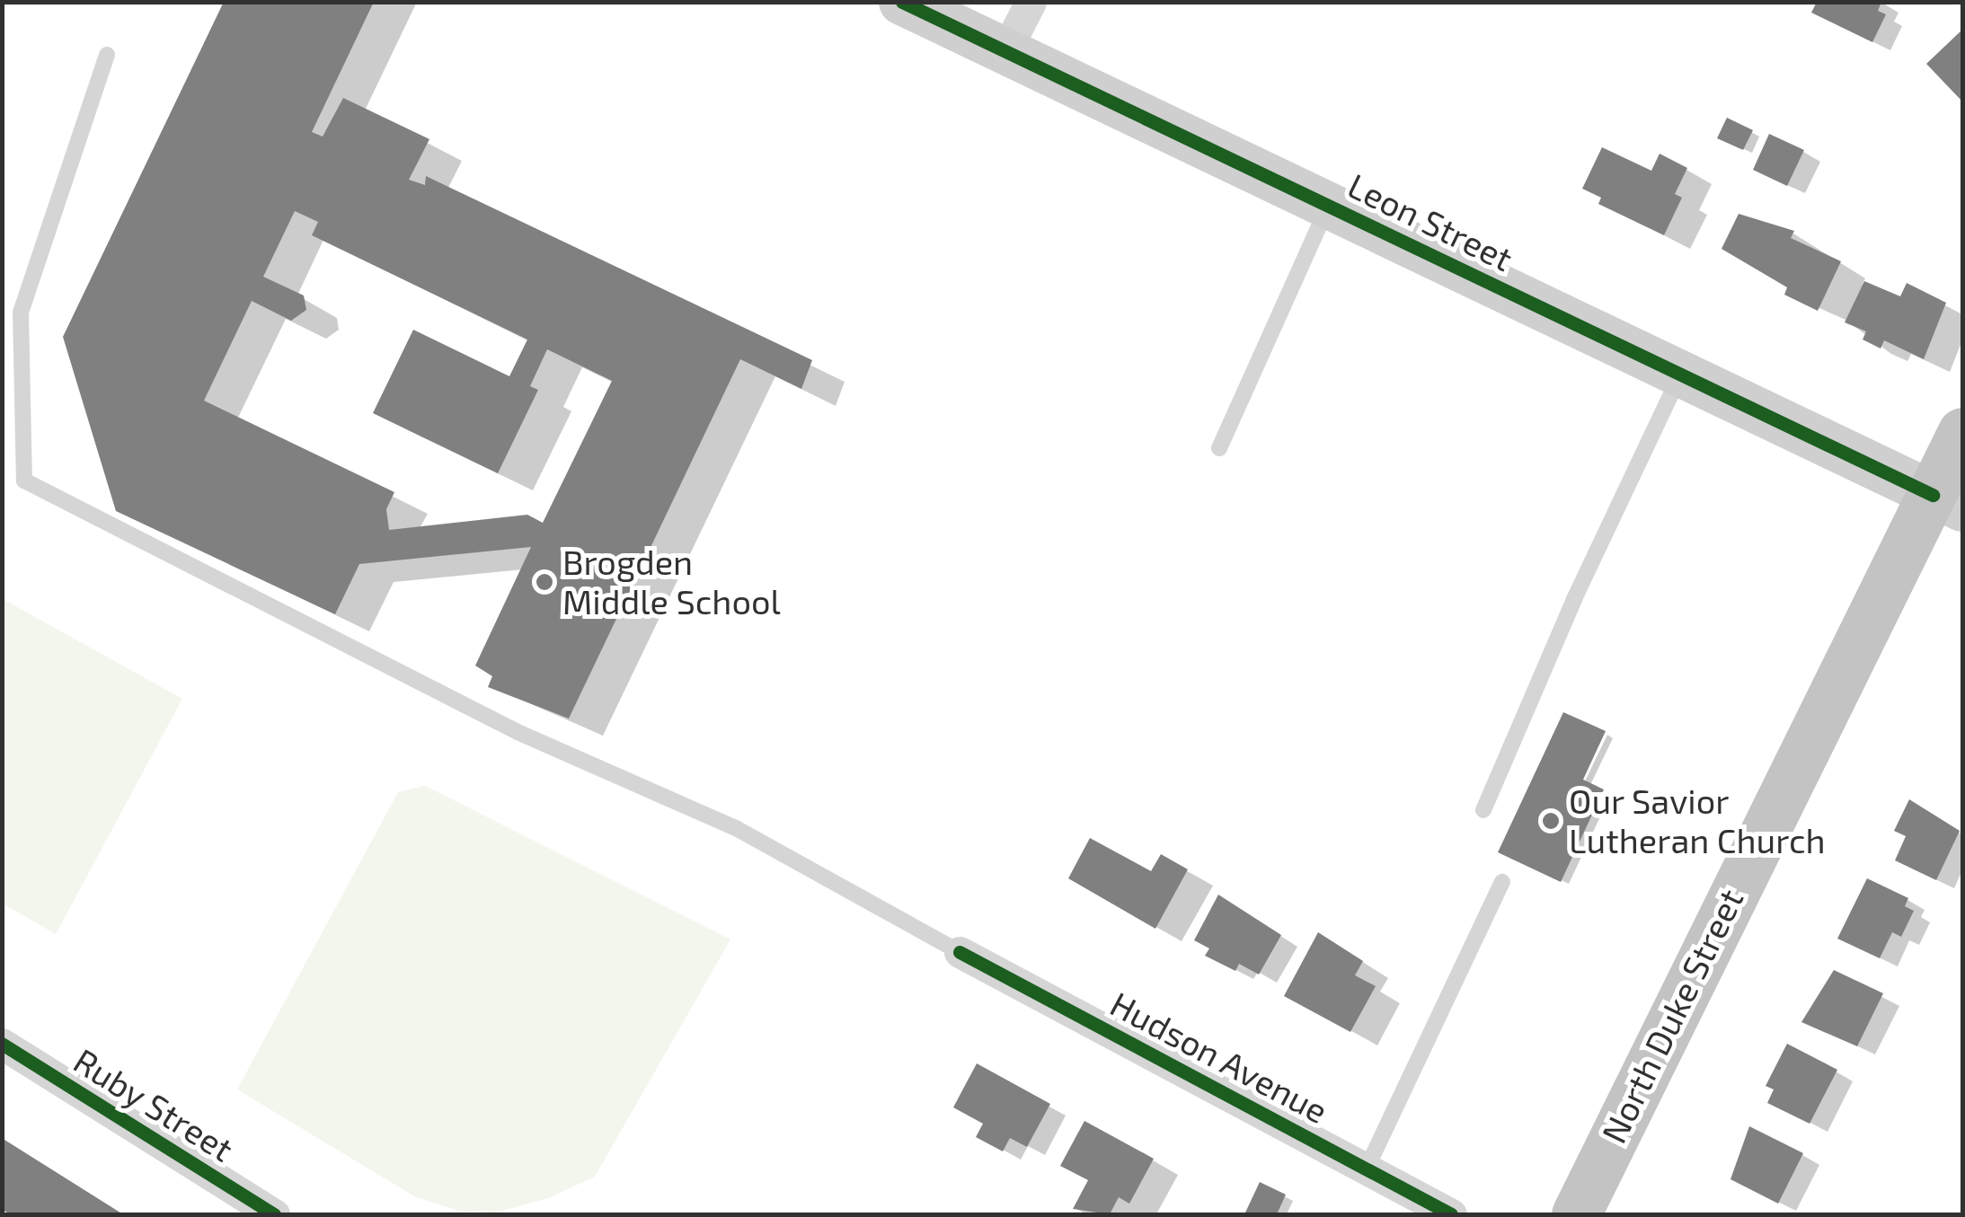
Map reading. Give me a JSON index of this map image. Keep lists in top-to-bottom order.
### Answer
{
  "streets": {
    "highway": ["North Duke Street"],
    "street": ["Leon Street", "Hudson Avenue", "Ruby Street"]
  },
  "crossings": [
    ["Leon Street", "North Duke Street"]
  ],
  "places": ["Brogden Middle School", "Our Savior Lutheran Church"]
}
